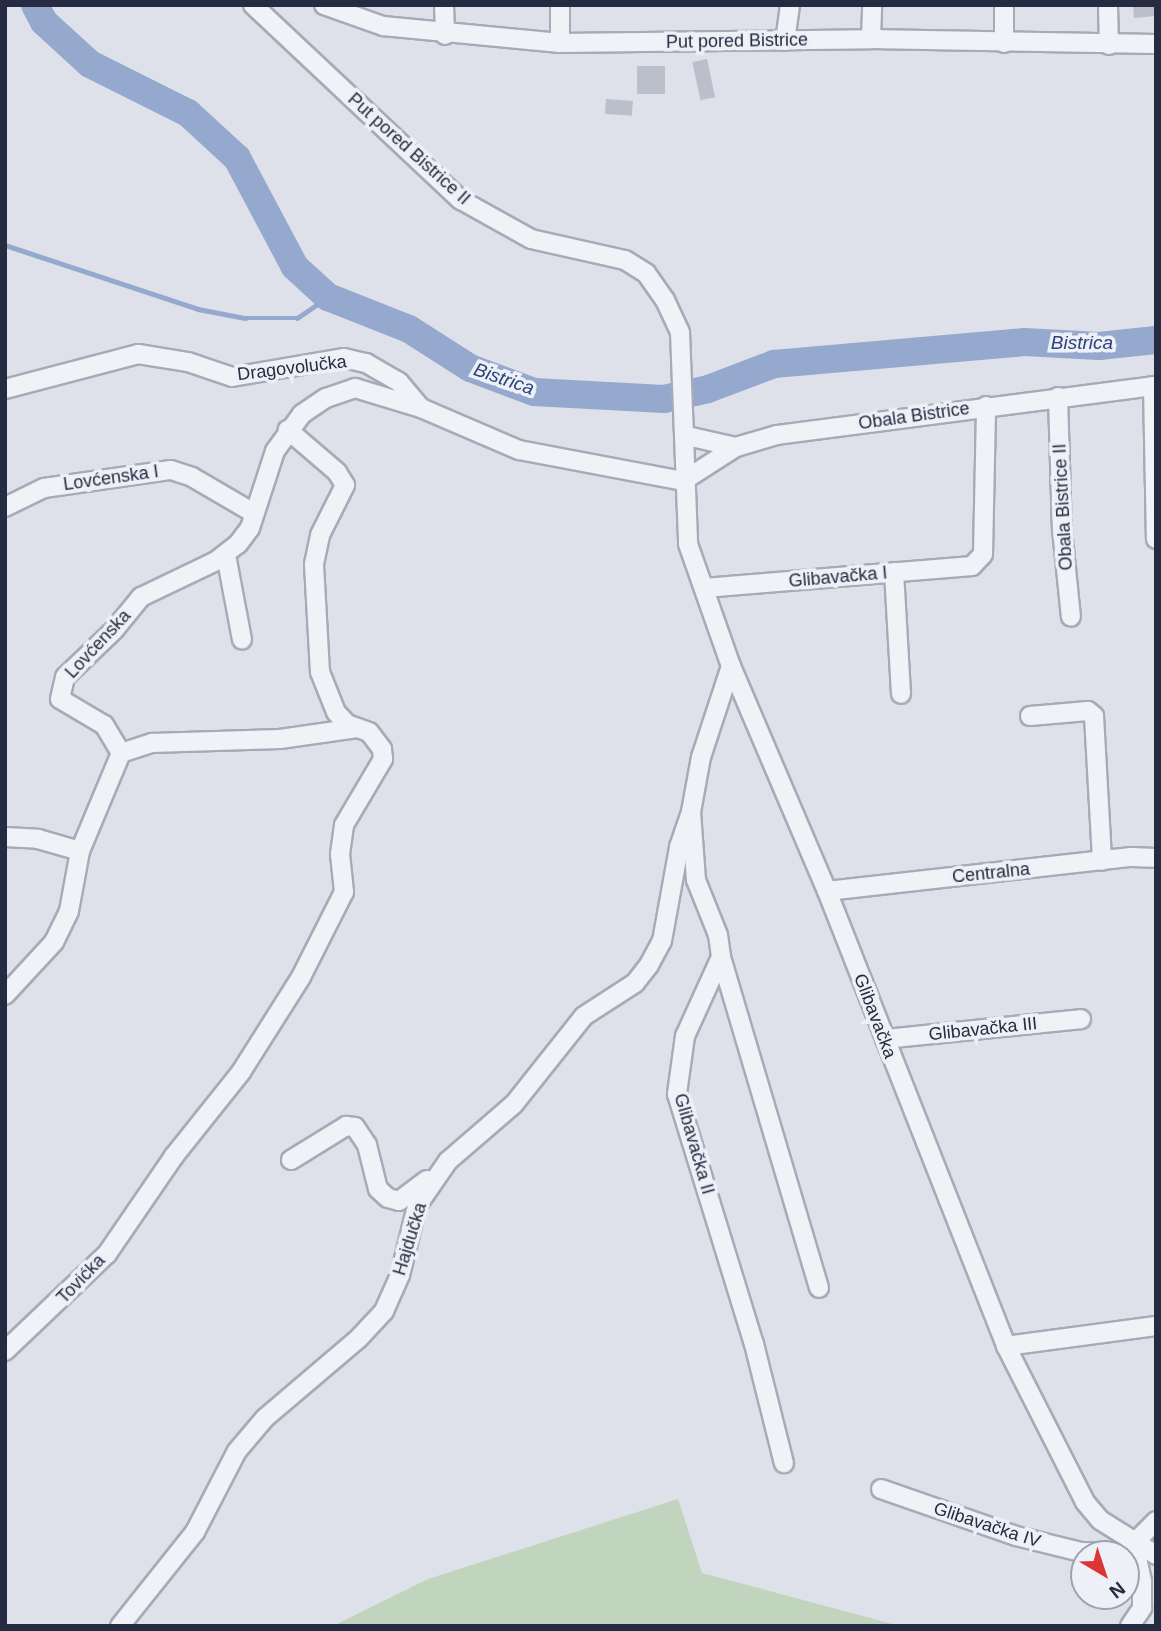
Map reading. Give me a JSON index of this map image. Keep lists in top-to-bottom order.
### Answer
{
  "streets": {
    "street": [
      "Put pored Bistrice",
      "Put pored Bistrice II",
      "Dragovolučka",
      "Obala Bistrice",
      "Lovćenska I",
      "Obala Bistrice II",
      "Glibavačka I",
      "Lovćenska",
      "Centralna",
      "Glibavačka",
      "Glibavačka III",
      "Glibavačka II",
      "Hajdučka",
      "Tovićka",
      "Glibavačka IV"
    ]
  },
  "crossings": [
    ["Put pored Bistrice II", "Glibavačka"],
    ["Dragovolučka", "Obala Bistrice"],
    ["Dragovolučka", "Lovćenska"],
    ["Dragovolučka", "Glibavačka"],
    ["Obala Bistrice", "Obala Bistrice II"],
    ["Obala Bistrice", "Glibavačka I"],
    ["Obala Bistrice", "Glibavačka"],
    ["Lovćenska I", "Lovćenska"],
    ["Glibavačka I", "Glibavačka"],
    ["Lovćenska", "Tovićka"],
    ["Centralna", "Glibavačka"],
    ["Glibavačka", "Glibavačka III"]
  ],
  "water": ["Bistrica"],
  "north": "bottom right"
}
